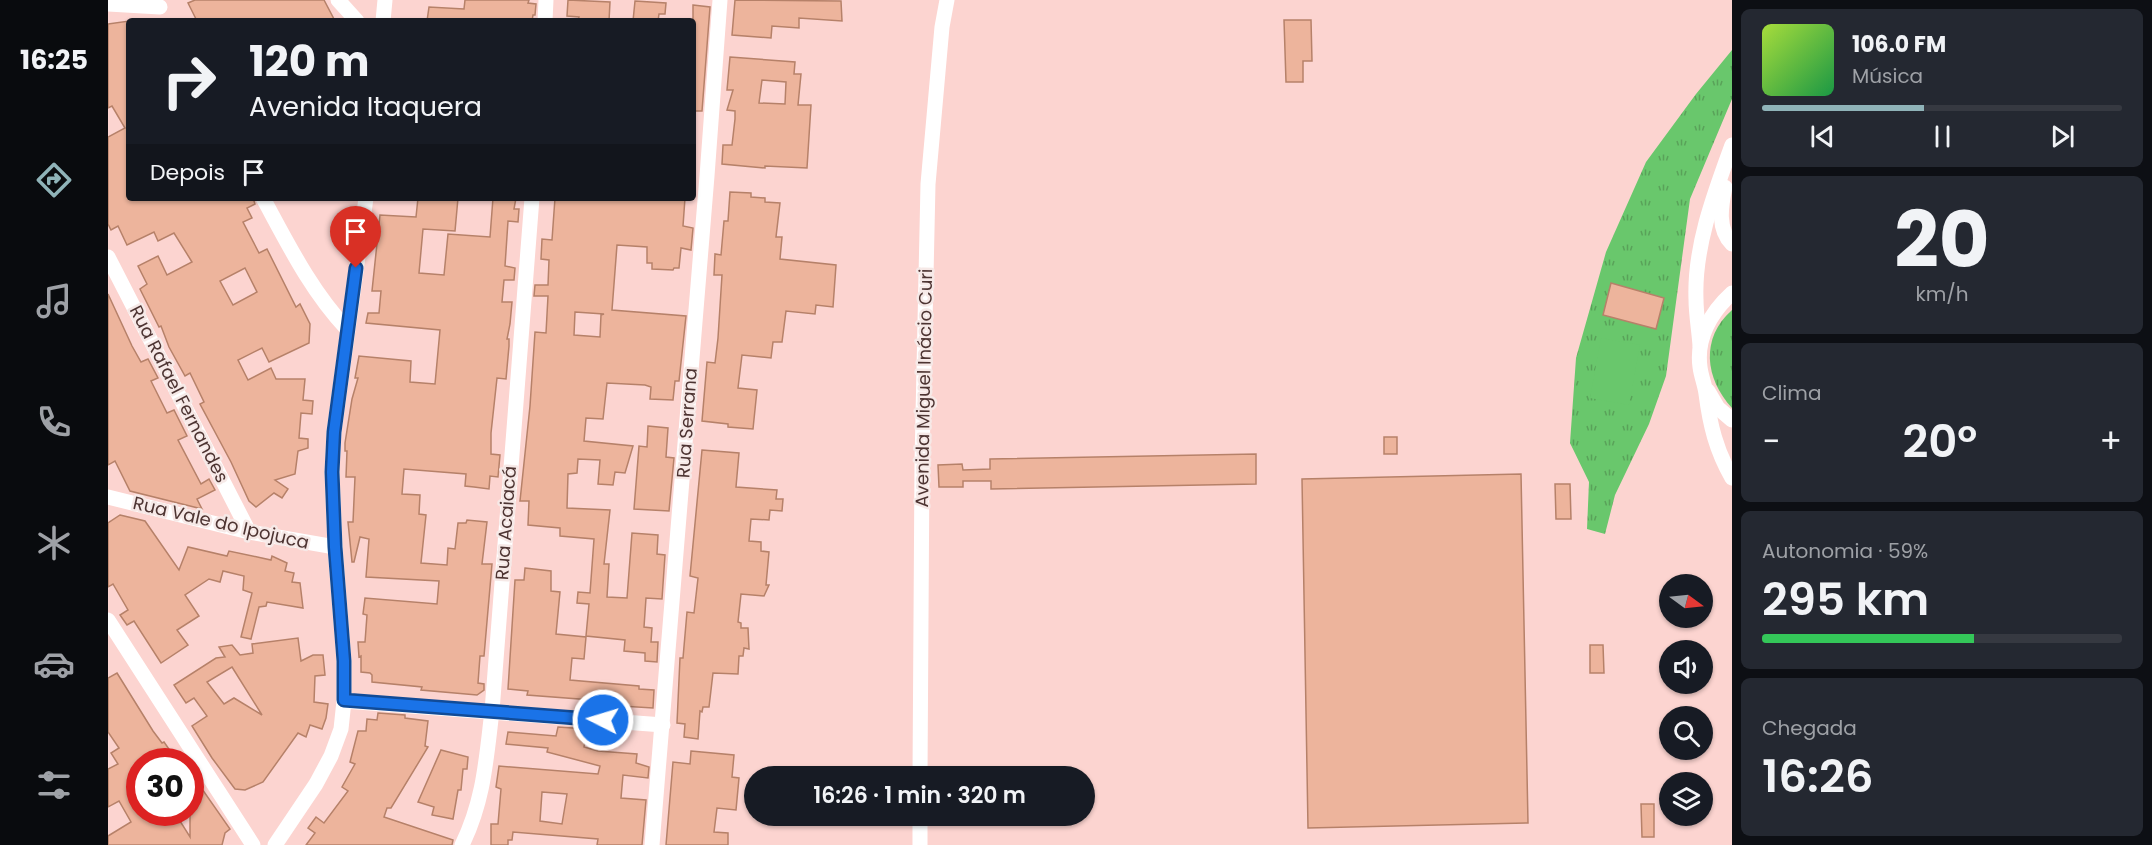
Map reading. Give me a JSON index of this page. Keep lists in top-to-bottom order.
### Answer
{
  "streets": {
    "street": [
      "Avenida Miguel Inácio Curi",
      "Rua Rafael Fernandes",
      "Rua Serrana",
      "Rua Vale do Ipojuca",
      "Rua Acaiacá"
    ]
  },
  "crossings": [
    ["Rua Rafael Fernandes", "Rua Vale do Ipojuca"]
  ],
  "north": "right",
  "page": {
    "tabs": "16:25",
    "turn": ["120 m", "Avenida Itaquera"],
    "song": ["106.0 FM", "Música"],
    "then": "Depois",
    "tile": [
      ["20", "km/h"],
      "Clima",
      ["Autonomia · 59%", "295 km"],
      ["Chegada", "16:26"]
    ],
    "heat": ["−", "20°", "+"],
    "limit": "30",
    "trip": "16:26 · 1 min · 320 m"
  }
}
